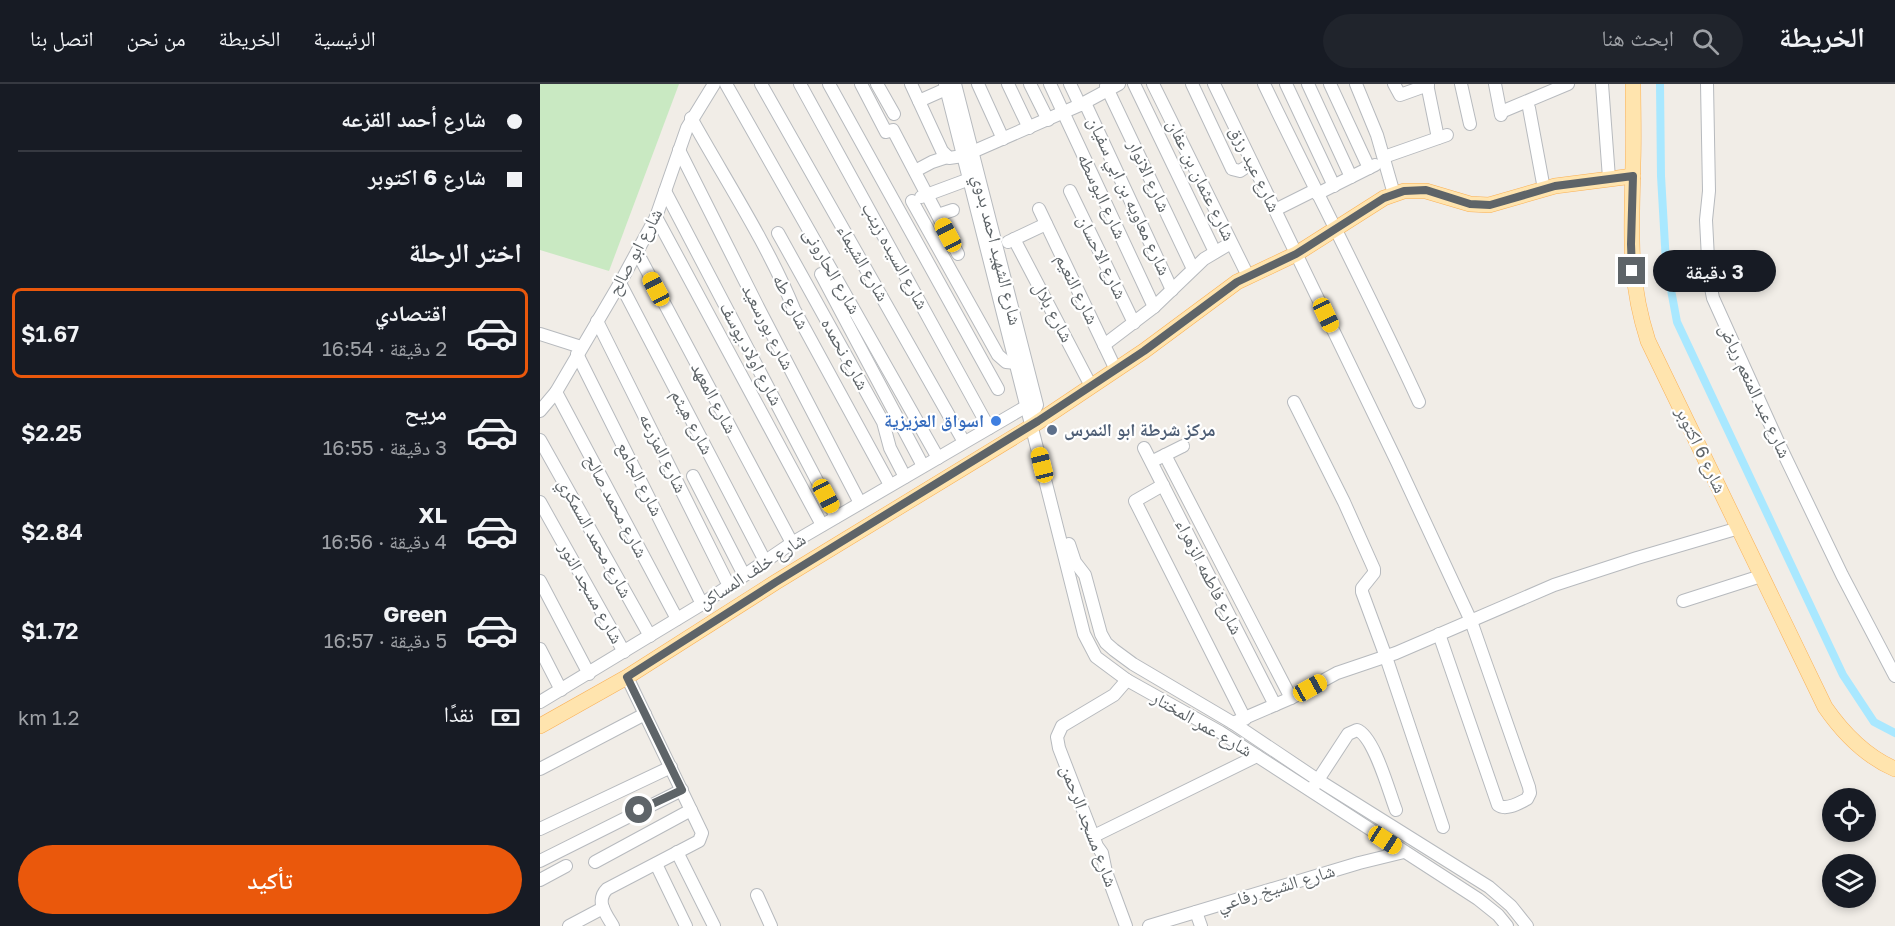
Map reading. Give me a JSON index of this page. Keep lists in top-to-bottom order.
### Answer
{
  "streets": {
    "main road": ["شارع 6 اكتوبر"],
    "street": [
      "شارع عيد رزق",
      "شارع الانوار",
      "شارع عثمان بن عفان",
      "شارع البوسطه",
      "شارع معاويه بن ابي سفيان",
      "شارع الشهيد احمد بدوي",
      "شارع ابو صالح",
      "شارع السيده زينب",
      "شارع الاحسان",
      "شارع الشيماء",
      "شارع الحارونى",
      "شارع النعيم",
      "شارع طه",
      "شارع بلال",
      "شارع بورسعيد",
      "شارع اولاد يوسف",
      "شارع نحمده",
      "شارع عبد المنعم رياض",
      "شارع المعهد",
      "شارع هيثم",
      "شارع المزرعه",
      "شارع الجامع",
      "شارع محمد صالح",
      "شارع محمد السمكري",
      "شارع خلف المساكن",
      "شارع فاطمه الزهراء",
      "شارع مسجد النور",
      "شارع عمر المختار",
      "شارع مسجد الرحمن",
      "شارع الشيخ رفاعي"
    ]
  },
  "crossings": [
    ["شارع الشهيد احمد بدوي", "شارع خلف المساكن"],
    ["شارع الشهيد احمد بدوي", "شارع عمر المختار"],
    ["شارع ابو صالح", "شارع طه"],
    ["شارع ابو صالح", "شارع بورسعيد"],
    ["شارع ابو صالح", "شارع اولاد يوسف"],
    ["شارع ابو صالح", "شارع المعهد"],
    ["شارع ابو صالح", "شارع هيثم"],
    ["شارع ابو صالح", "شارع المزرعه"],
    ["شارع ابو صالح", "شارع الجامع"],
    ["شارع ابو صالح", "شارع محمد صالح"],
    ["شارع السيده زينب", "شارع خلف المساكن"],
    ["شارع الشيماء", "شارع خلف المساكن"],
    ["شارع الحارونى", "شارع خلف المساكن"],
    ["شارع طه", "شارع خلف المساكن"],
    ["شارع بورسعيد", "شارع خلف المساكن"],
    ["شارع اولاد يوسف", "شارع خلف المساكن"],
    ["شارع نحمده", "شارع خلف المساكن"],
    ["شارع المعهد", "شارع خلف المساكن"],
    ["شارع هيثم", "شارع خلف المساكن"],
    ["شارع المزرعه", "شارع خلف المساكن"],
    ["شارع الجامع", "شارع خلف المساكن"],
    ["شارع محمد صالح", "شارع خلف المساكن"],
    ["شارع محمد السمكري", "شارع خلف المساكن"],
    ["شارع خلف المساكن", "شارع مسجد النور"],
    ["شارع خلف المساكن", "شارع عمر المختار"],
    ["شارع عمر المختار", "شارع مسجد الرحمن"],
    ["شارع عمر المختار", "شارع الشيخ رفاعي"]
  ],
  "places": ["اسواق العزيزية", "مركز شرطة ابو النمرس"],
  "page": {
    "header": "الخريطة",
    "search": "ابحث هنا",
    "nav": [
      "الرئيسية",
      "الخريطة",
      "من نحن",
      "اتصل بنا"
    ],
    "banner": ["شارع أحمد القزعه", "شارع 6 اكتوبر"],
    "heading": "اختر الرحلة",
    "bubble": "3 دقيقة",
    "list": [
      {
        "name": "اقتصادي",
        "note": "2 دقيقة · 16:54",
        "value": "$1.67"
      },
      {
        "name": "مريح",
        "note": "3 دقيقة · 16:55",
        "value": "$2.25"
      },
      {
        "name": "XL",
        "note": "4 دقيقة · 16:56",
        "value": "$2.84"
      },
      {
        "name": "Green",
        "note": "5 دقيقة · 16:57",
        "value": "$1.72"
      }
    ],
    "pay": ["نقدًا", "1.2 km"],
    "buttons": "تأكيد"
  }
}
